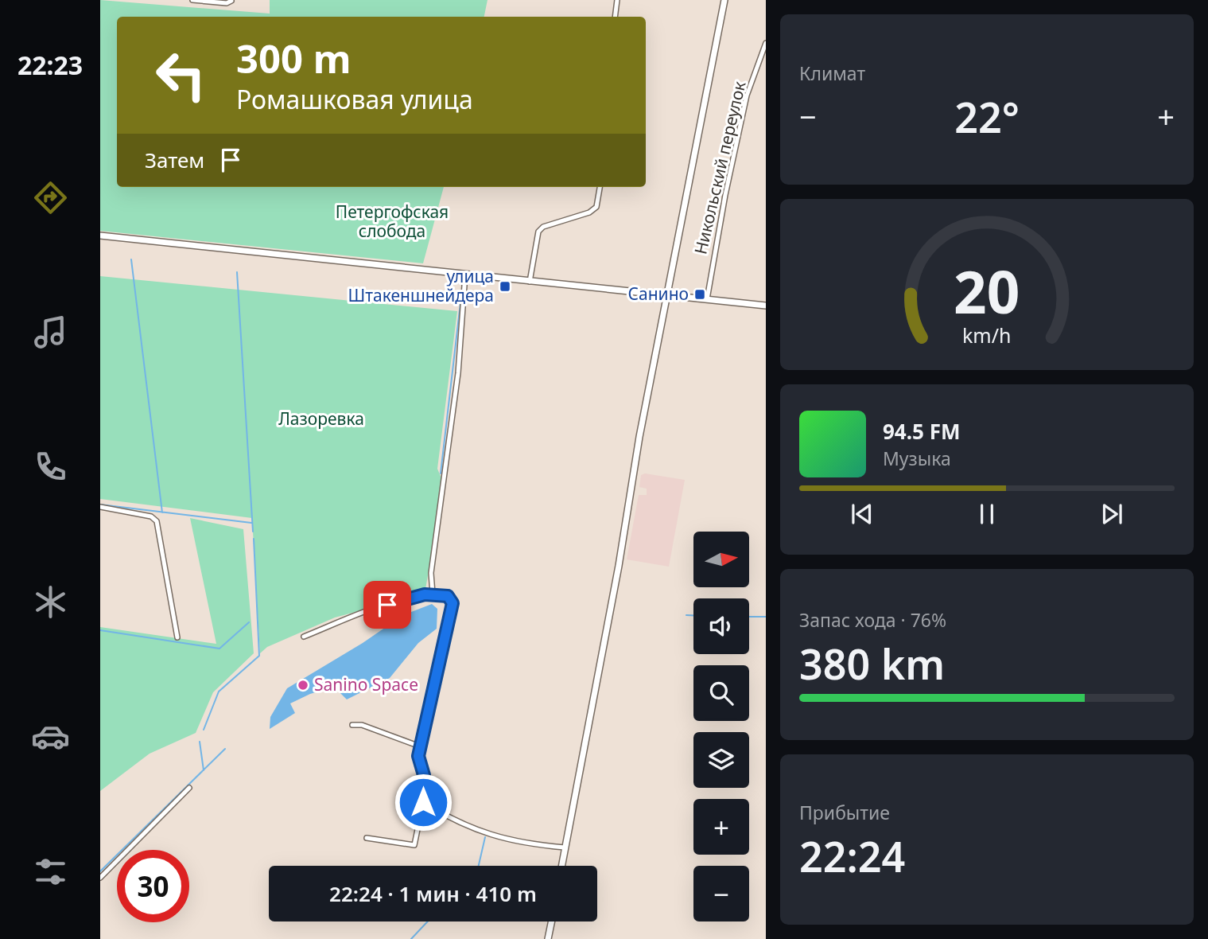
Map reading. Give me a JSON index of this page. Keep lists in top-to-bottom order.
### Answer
{
  "streets": {
    "street": ["Никольский переулок"]
  },
  "parks": ["Петергофская слобода", "Лазоревка"],
  "places": {
    "transit": ["улица Штакеншнейдера", "Санино"],
    "other": ["Sanino Space"]
  },
  "north": "right",
  "page": {
    "tabs": "22:23",
    "tile": [
      "Климат",
      ["Запас хода · 76%", "380 km"],
      ["Прибытие", "22:24"]
    ],
    "turn": ["300 m", "Ромашковая улица"],
    "heat": ["−", "22°", "+"],
    "then": "Затем",
    "song": ["94.5 FM", "Музыка"],
    "map_buttons": ["+", "−"],
    "limit": "30",
    "trip": "22:24 · 1 мин · 410 m",
    "gauge": ["20", "km/h"]
  }
}
